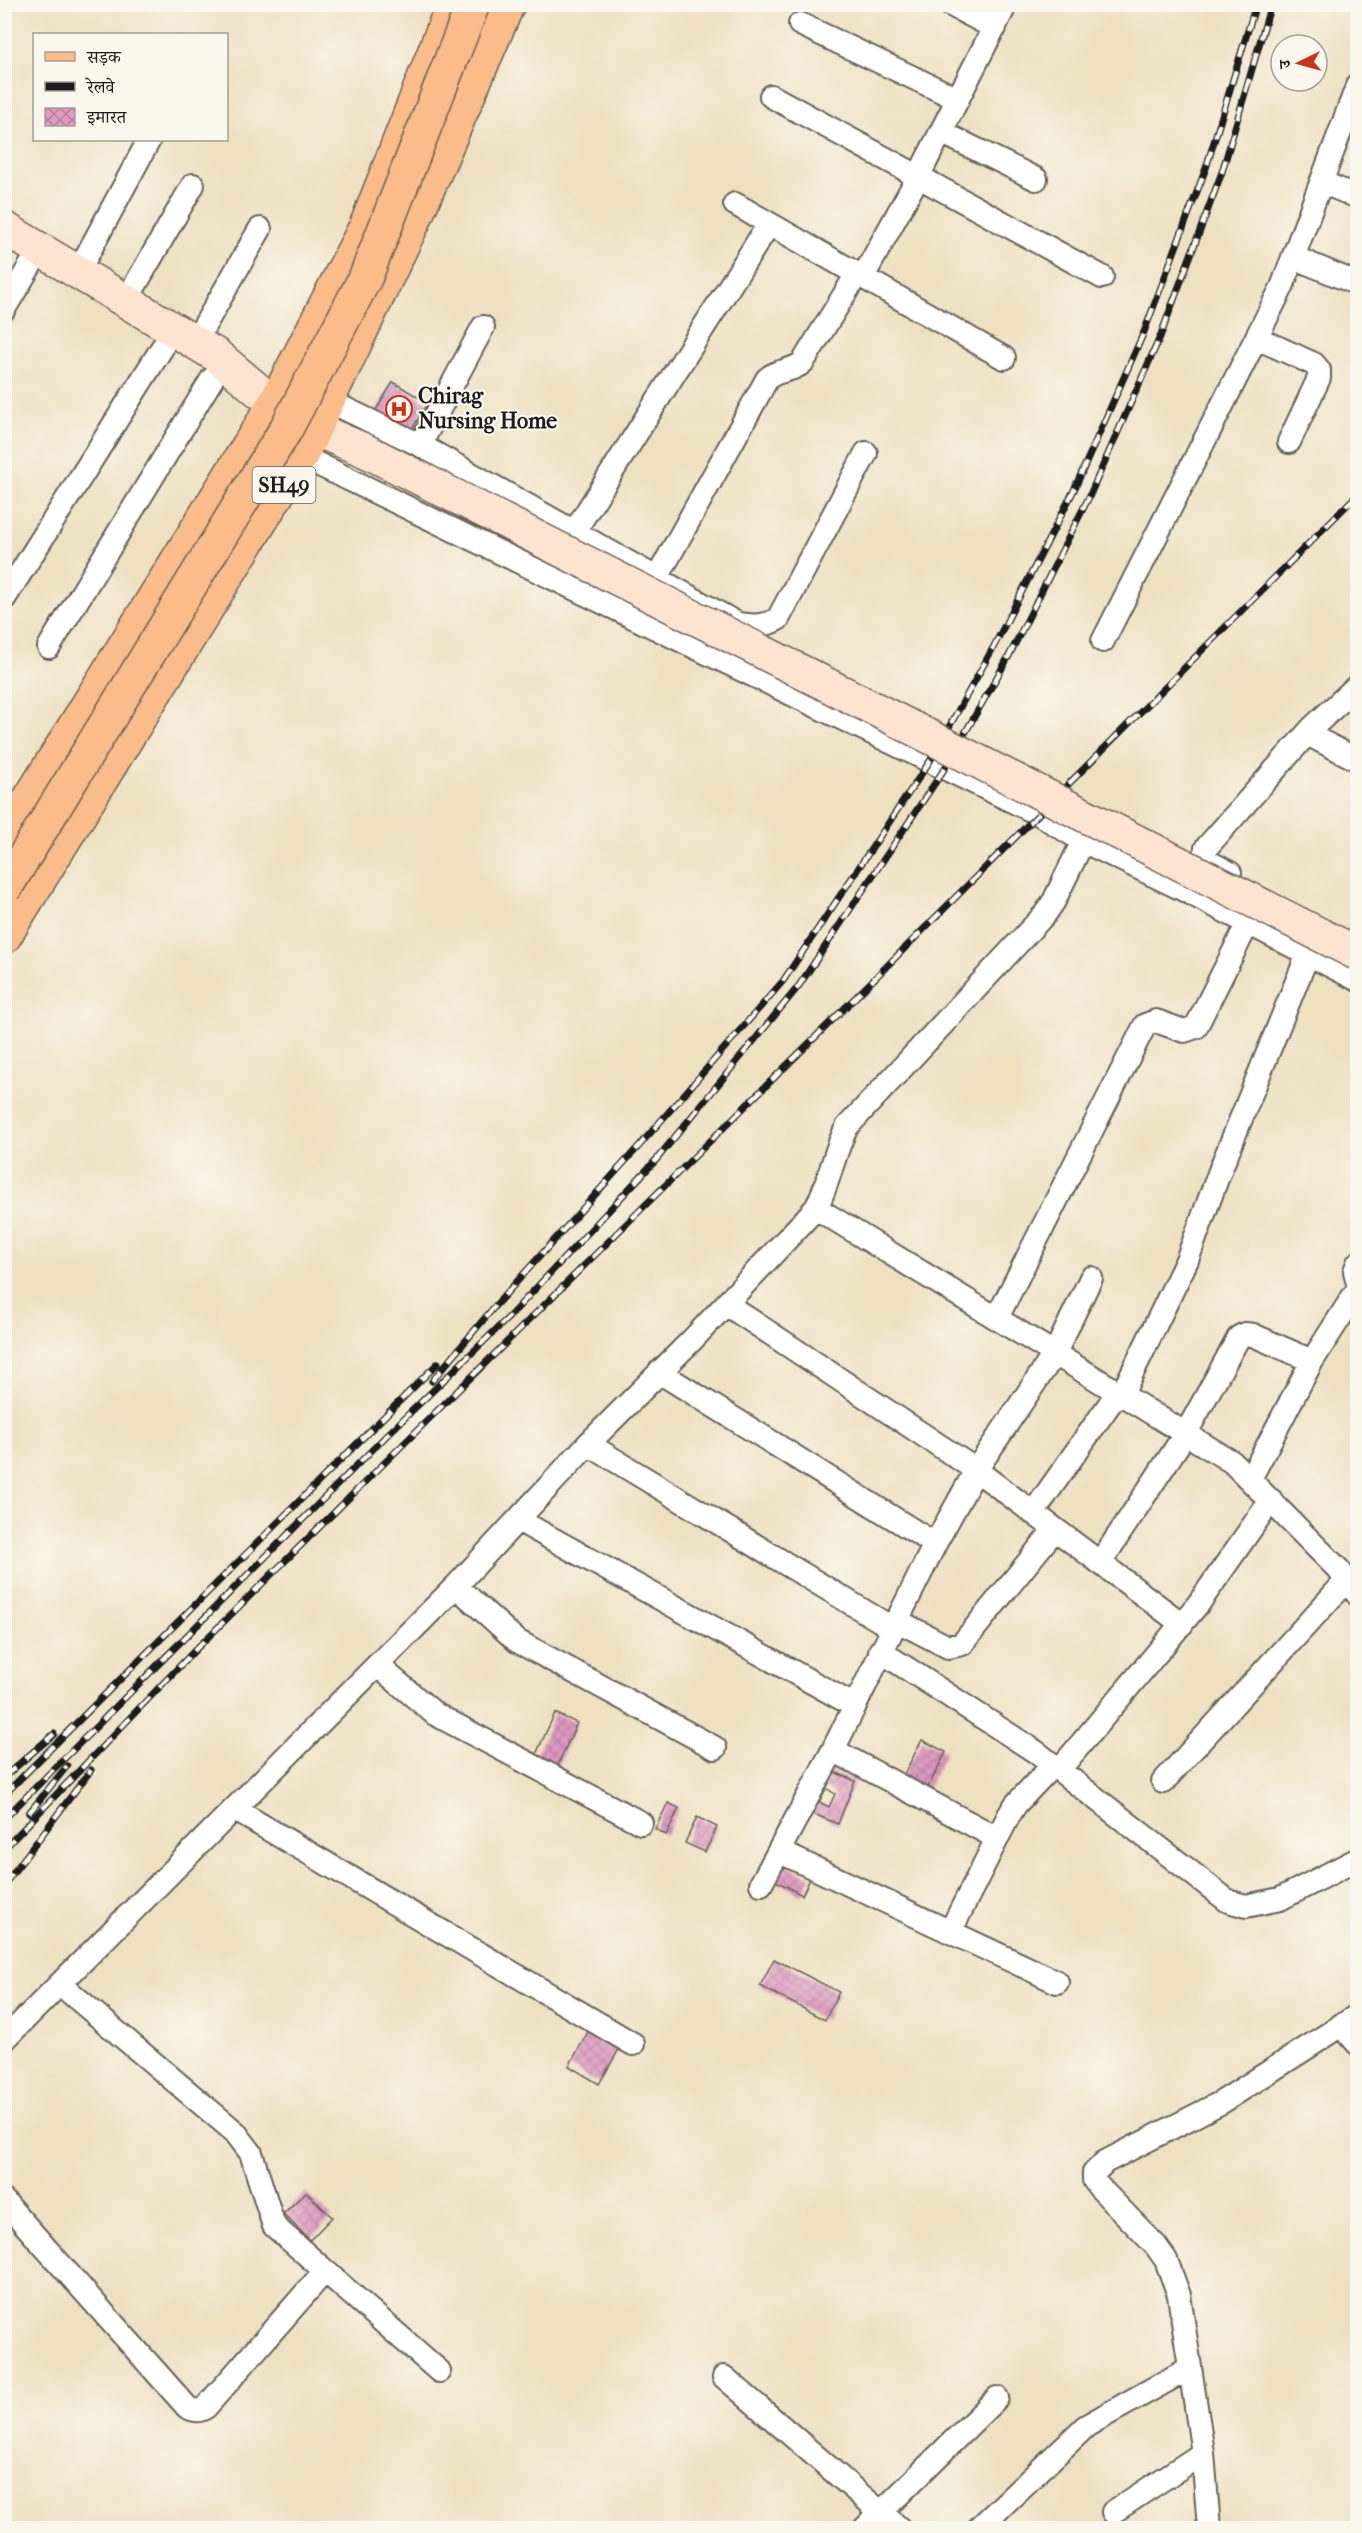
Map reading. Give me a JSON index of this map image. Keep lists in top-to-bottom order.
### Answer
{
  "streets": {
    "main road": ["SH49"]
  },
  "places": {
    "hospital": ["Chirag Nursing Home"]
  },
  "legend": ["सड़क", "रेलवे", "इमारत"],
  "north": "left"
}
